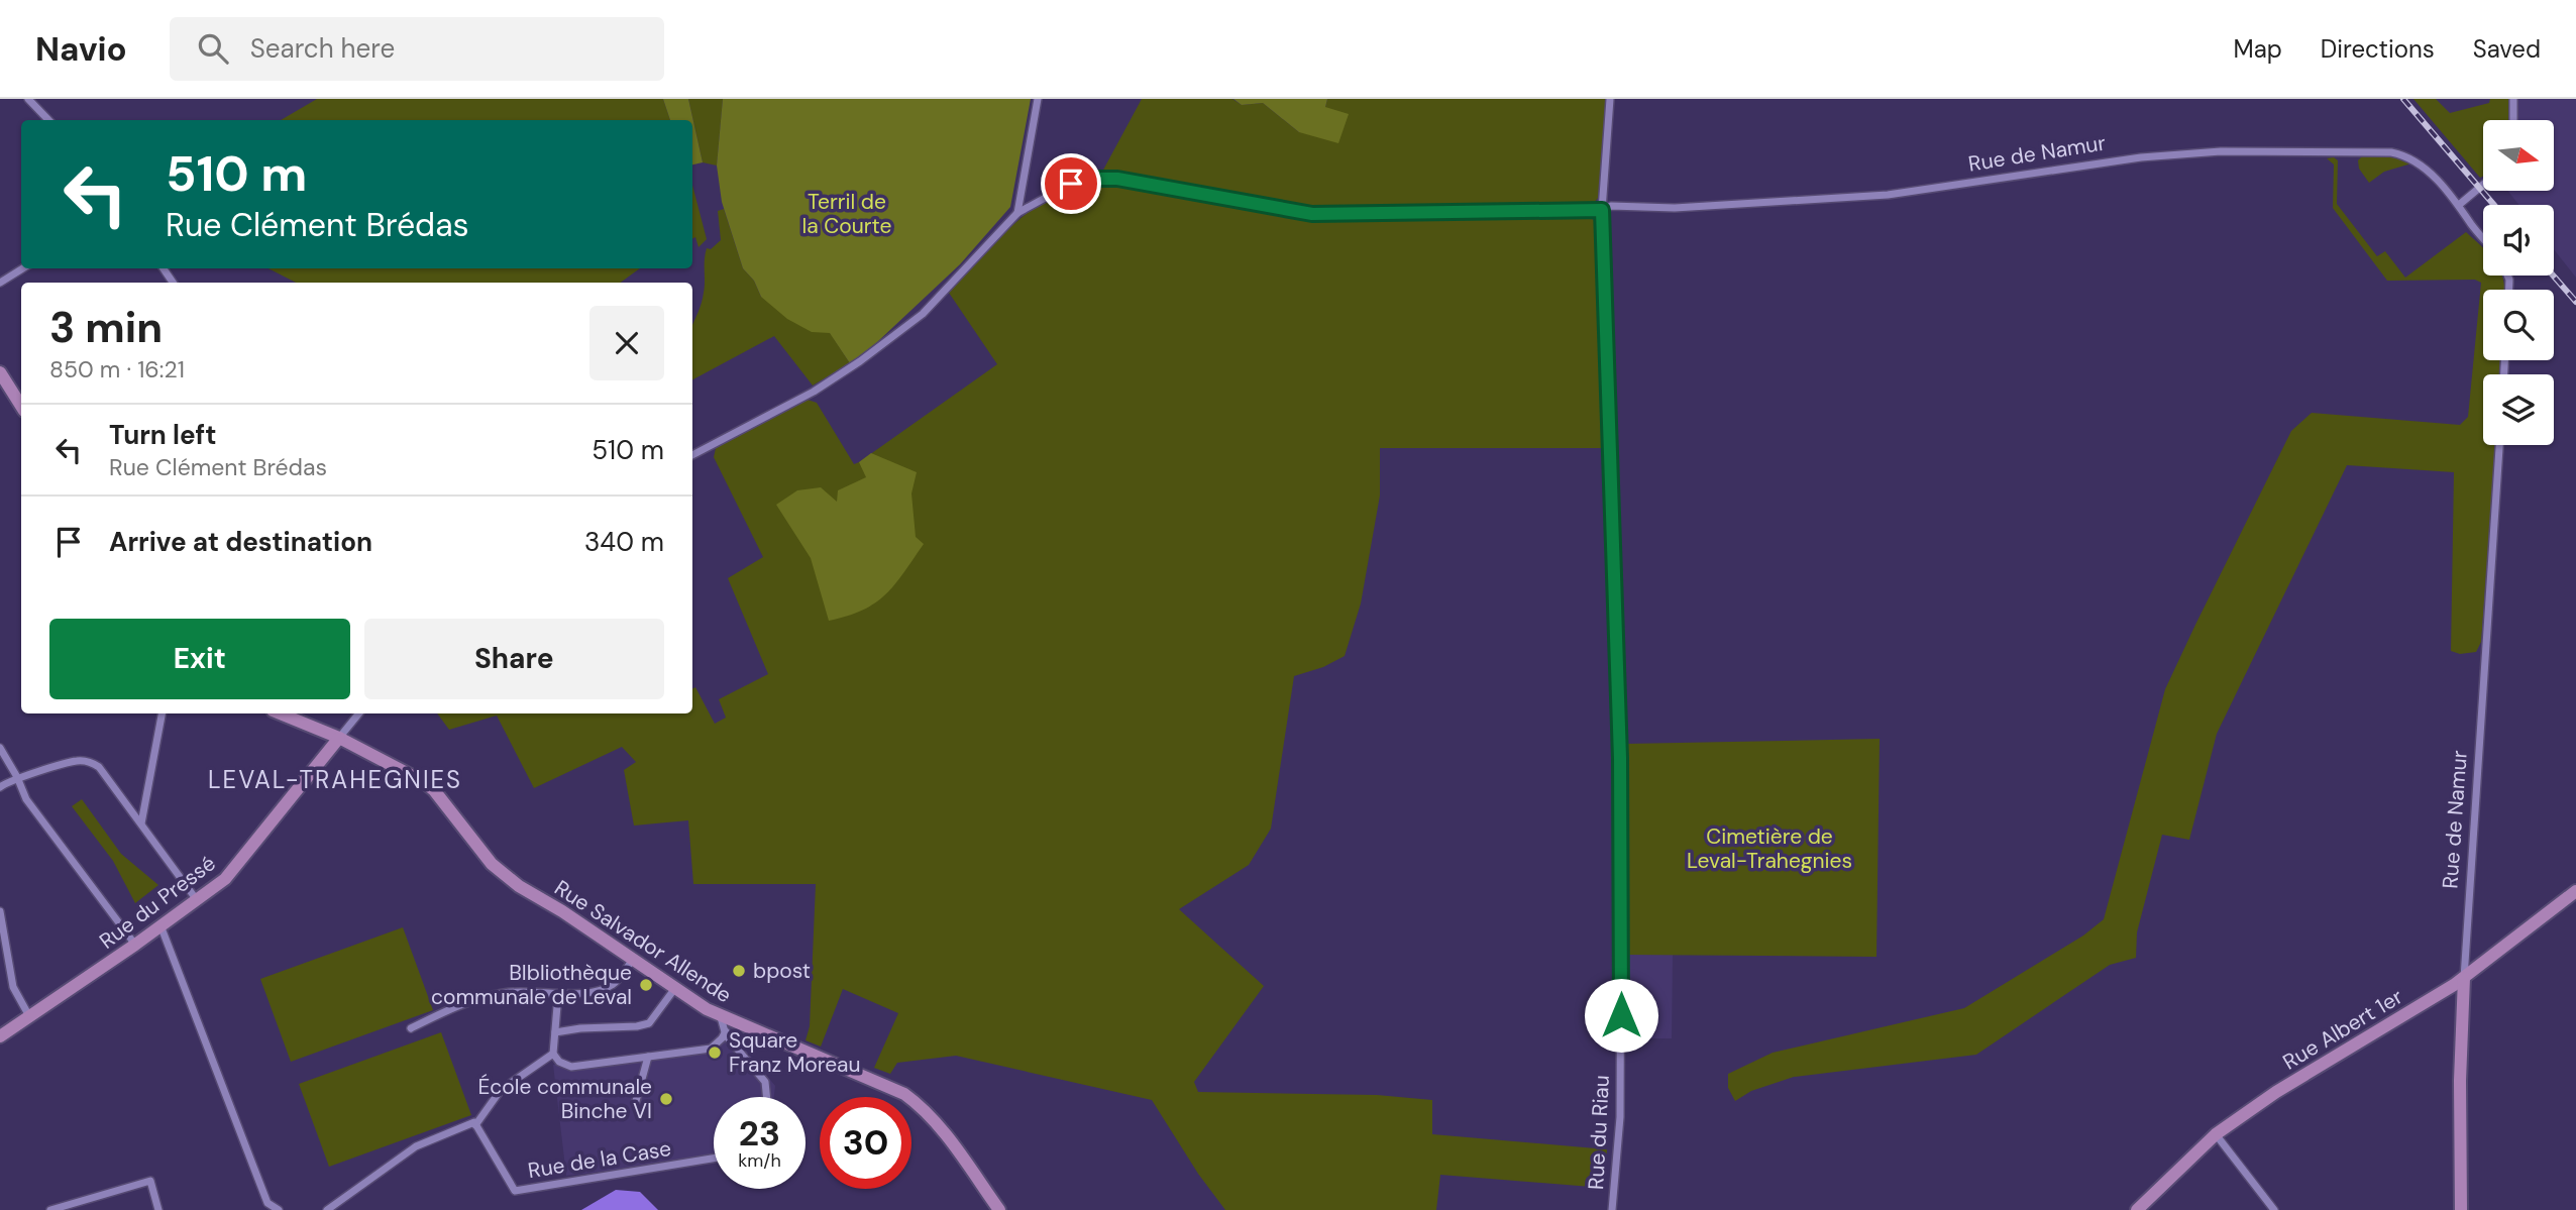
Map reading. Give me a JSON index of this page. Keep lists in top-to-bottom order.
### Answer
{
  "streets": {
    "street": [
      "Rue de Namur",
      "Rue du Pressé",
      "Rue Salvador Allende",
      "Rue Albert 1er",
      "Rue du Riau",
      "Rue de la Case"
    ]
  },
  "crossings": [
    ["Rue de Namur", "Rue Albert 1er"],
    ["Rue de Namur", "Rue du Riau"],
    ["Rue du Pressé", "Rue Salvador Allende"]
  ],
  "districts": ["LEVAL-TRAHEGNIES"],
  "parks": ["Terril de la Courte", "Cimetière de Leval-Trahegnies"],
  "places": [
    "bpost",
    "BIbliothèque communale de Leval",
    "Square Franz Moreau",
    "École communale Binche VI"
  ],
  "north": "right",
  "page": {
    "header": "Navio",
    "search": "Search here",
    "nav": ["Map", "Directions", "Saved"],
    "turn": ["510 m", "Rue Clément Brédas"],
    "heading": ["3 min", "850 m · 16:21"],
    "list": [
      {
        "name": "Turn left",
        "note": "Rue Clément Brédas",
        "value": "510 m"
      },
      {
        "name": "Arrive at destination",
        "value": "340 m"
      }
    ],
    "buttons": ["Exit", "Share"],
    "speed": "23 km/h",
    "limit": "30"
  }
}
